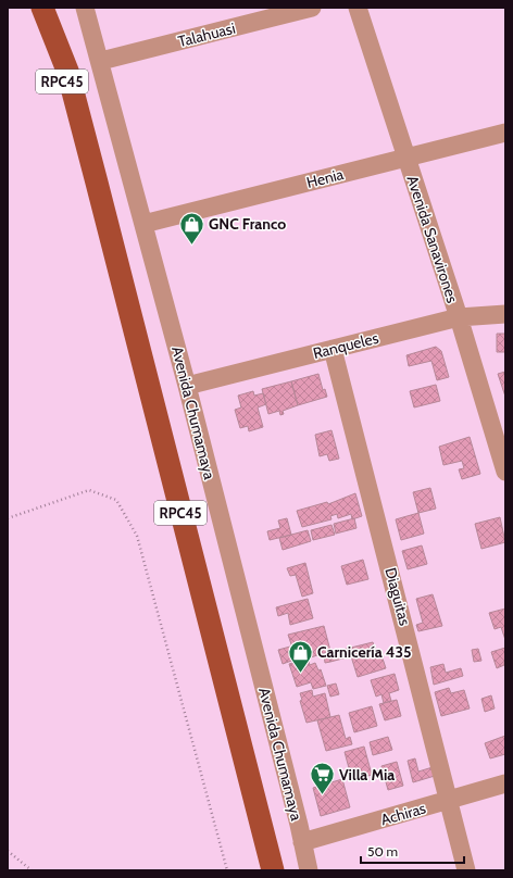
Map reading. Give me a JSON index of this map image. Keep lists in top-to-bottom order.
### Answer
{
  "streets": {
    "main road": ["RPC45"],
    "street": [
      "Talahuasi",
      "Henia",
      "Avenida Sanavirones",
      "Ranqueles",
      "Avenida Chumamaya",
      "Diaguitas",
      "Achiras"
    ]
  },
  "crossings": [
    ["Talahuasi", "Avenida Chumamaya"],
    ["Henia", "Avenida Sanavirones"],
    ["Henia", "Avenida Chumamaya"],
    ["Avenida Sanavirones", "Ranqueles"],
    ["Ranqueles", "Avenida Chumamaya"],
    ["Ranqueles", "Diaguitas"],
    ["Avenida Chumamaya", "Achiras"],
    ["Diaguitas", "Achiras"]
  ],
  "places": {
    "shop": ["GNC Franco", "Carnicería 435"],
    "supermarket": ["Villa Mia"]
  },
  "scale_bar": "50 m"
}
